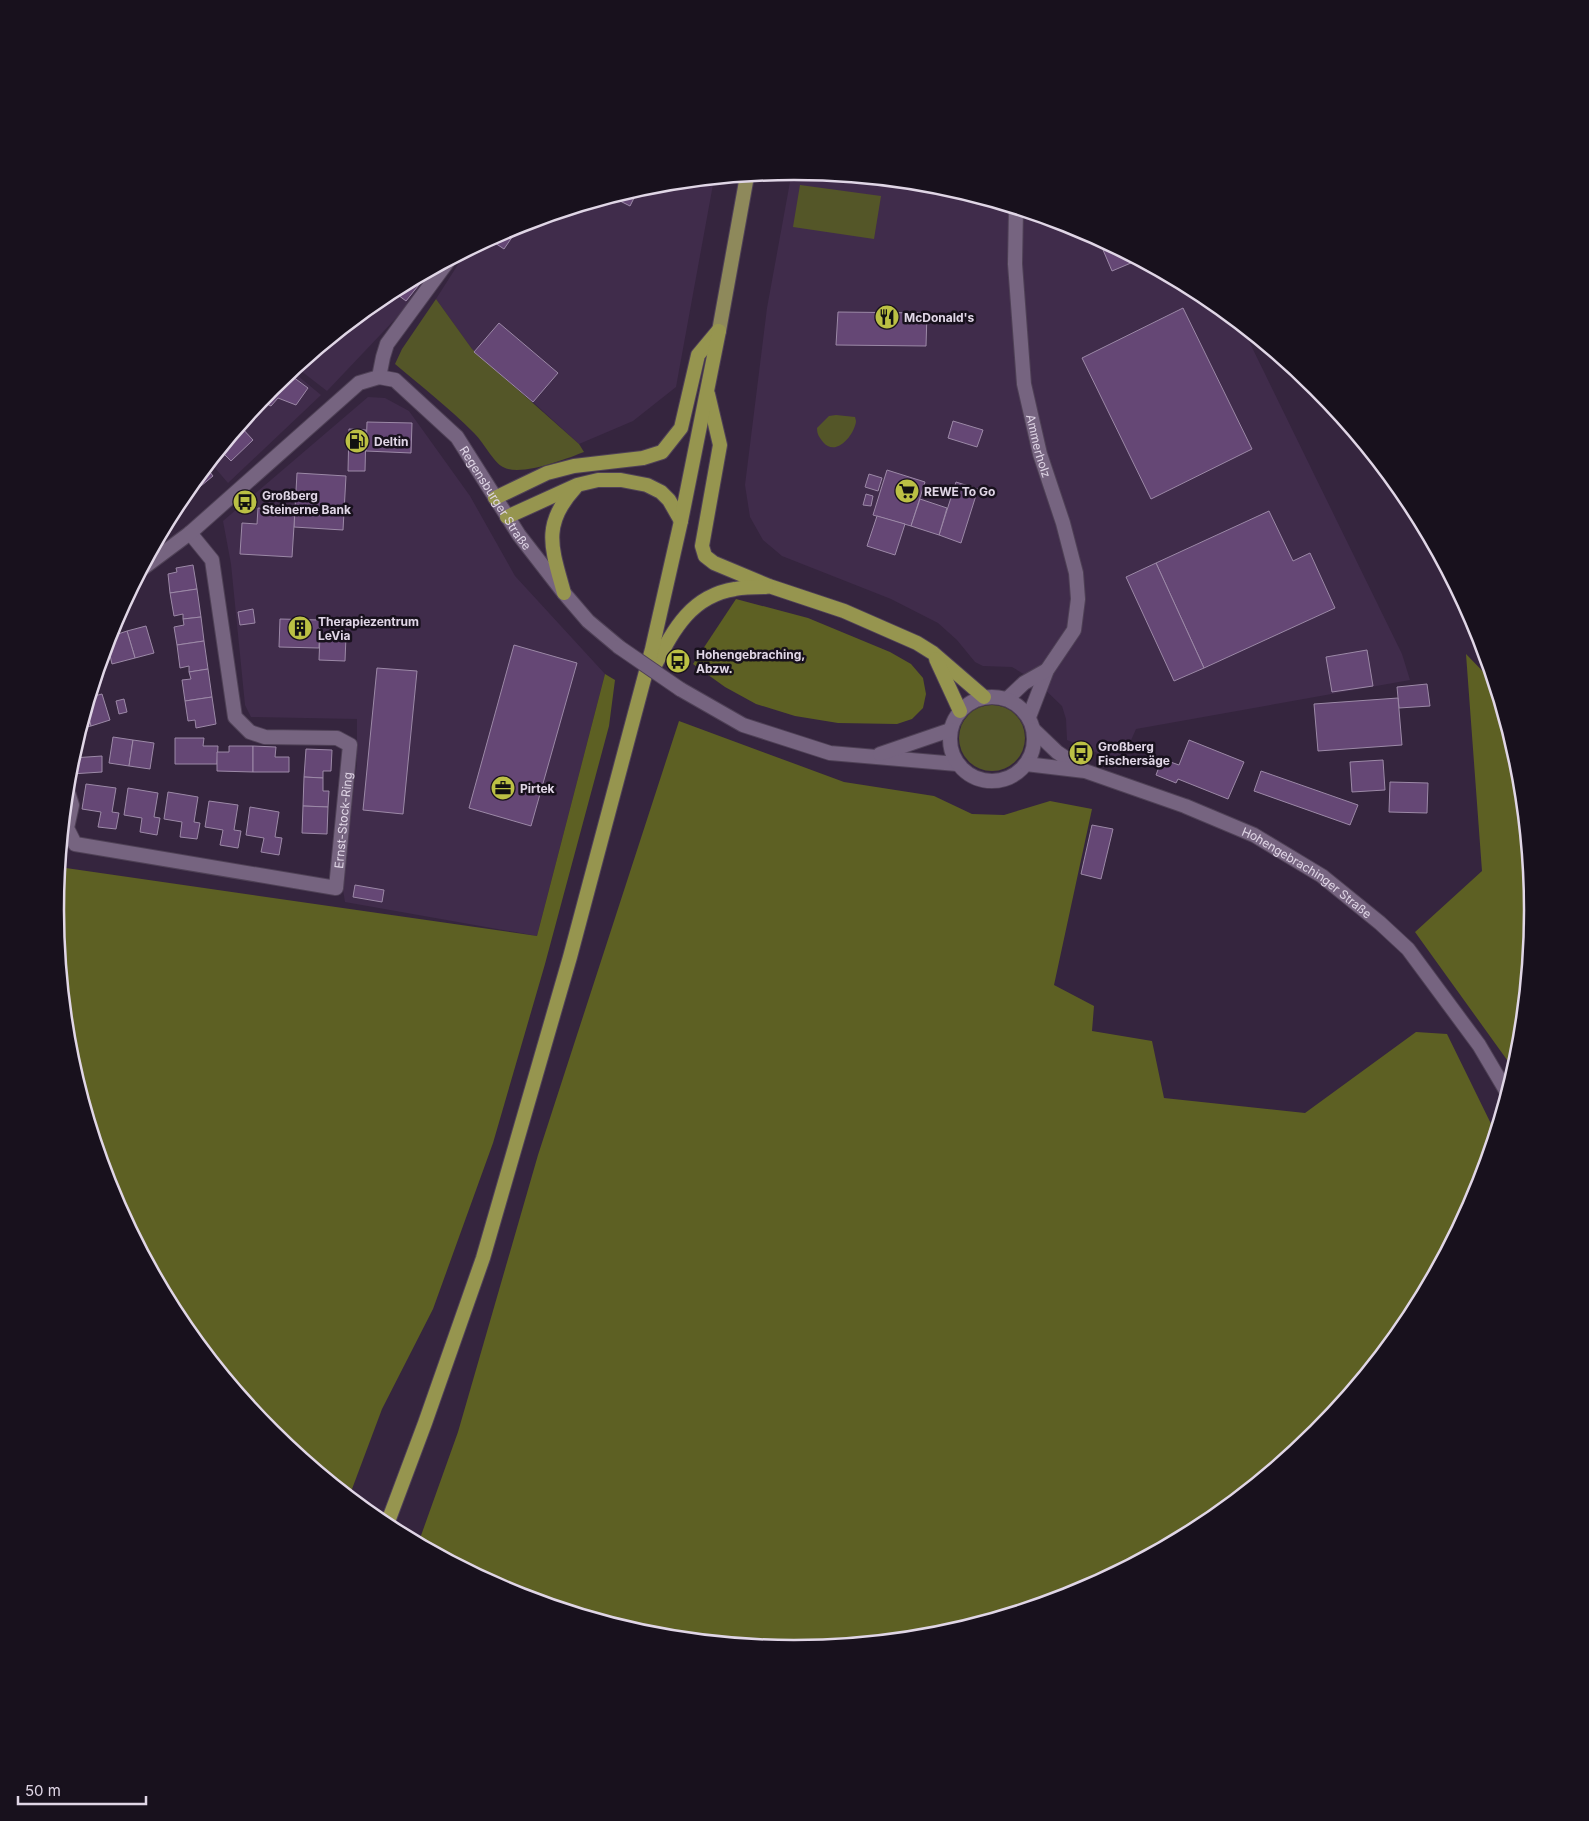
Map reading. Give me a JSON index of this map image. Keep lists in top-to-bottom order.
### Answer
{
  "streets": {
    "street": [
      "Ammerholz",
      "Regensburger Straße",
      "Ernst-Stock-Ring",
      "Hohengebrachinger Straße"
    ]
  },
  "crossings": [
    ["Ammerholz", "Regensburger Straße"],
    ["Ammerholz", "Hohengebrachinger Straße"],
    ["Regensburger Straße", "Hohengebrachinger Straße"]
  ],
  "places": {
    "restaurant": ["McDonald's"],
    "fuel station": ["Deltin"],
    "supermarket": ["REWE To Go"],
    "bus stop": ["Großberg Steinerne Bank", "Hohengebraching, Abzw.", "Großberg Fischersäge"],
    "building": ["Therapiezentrum LeVia"],
    "office": ["Pirtek"]
  },
  "scale_bar": "50 m"
}
